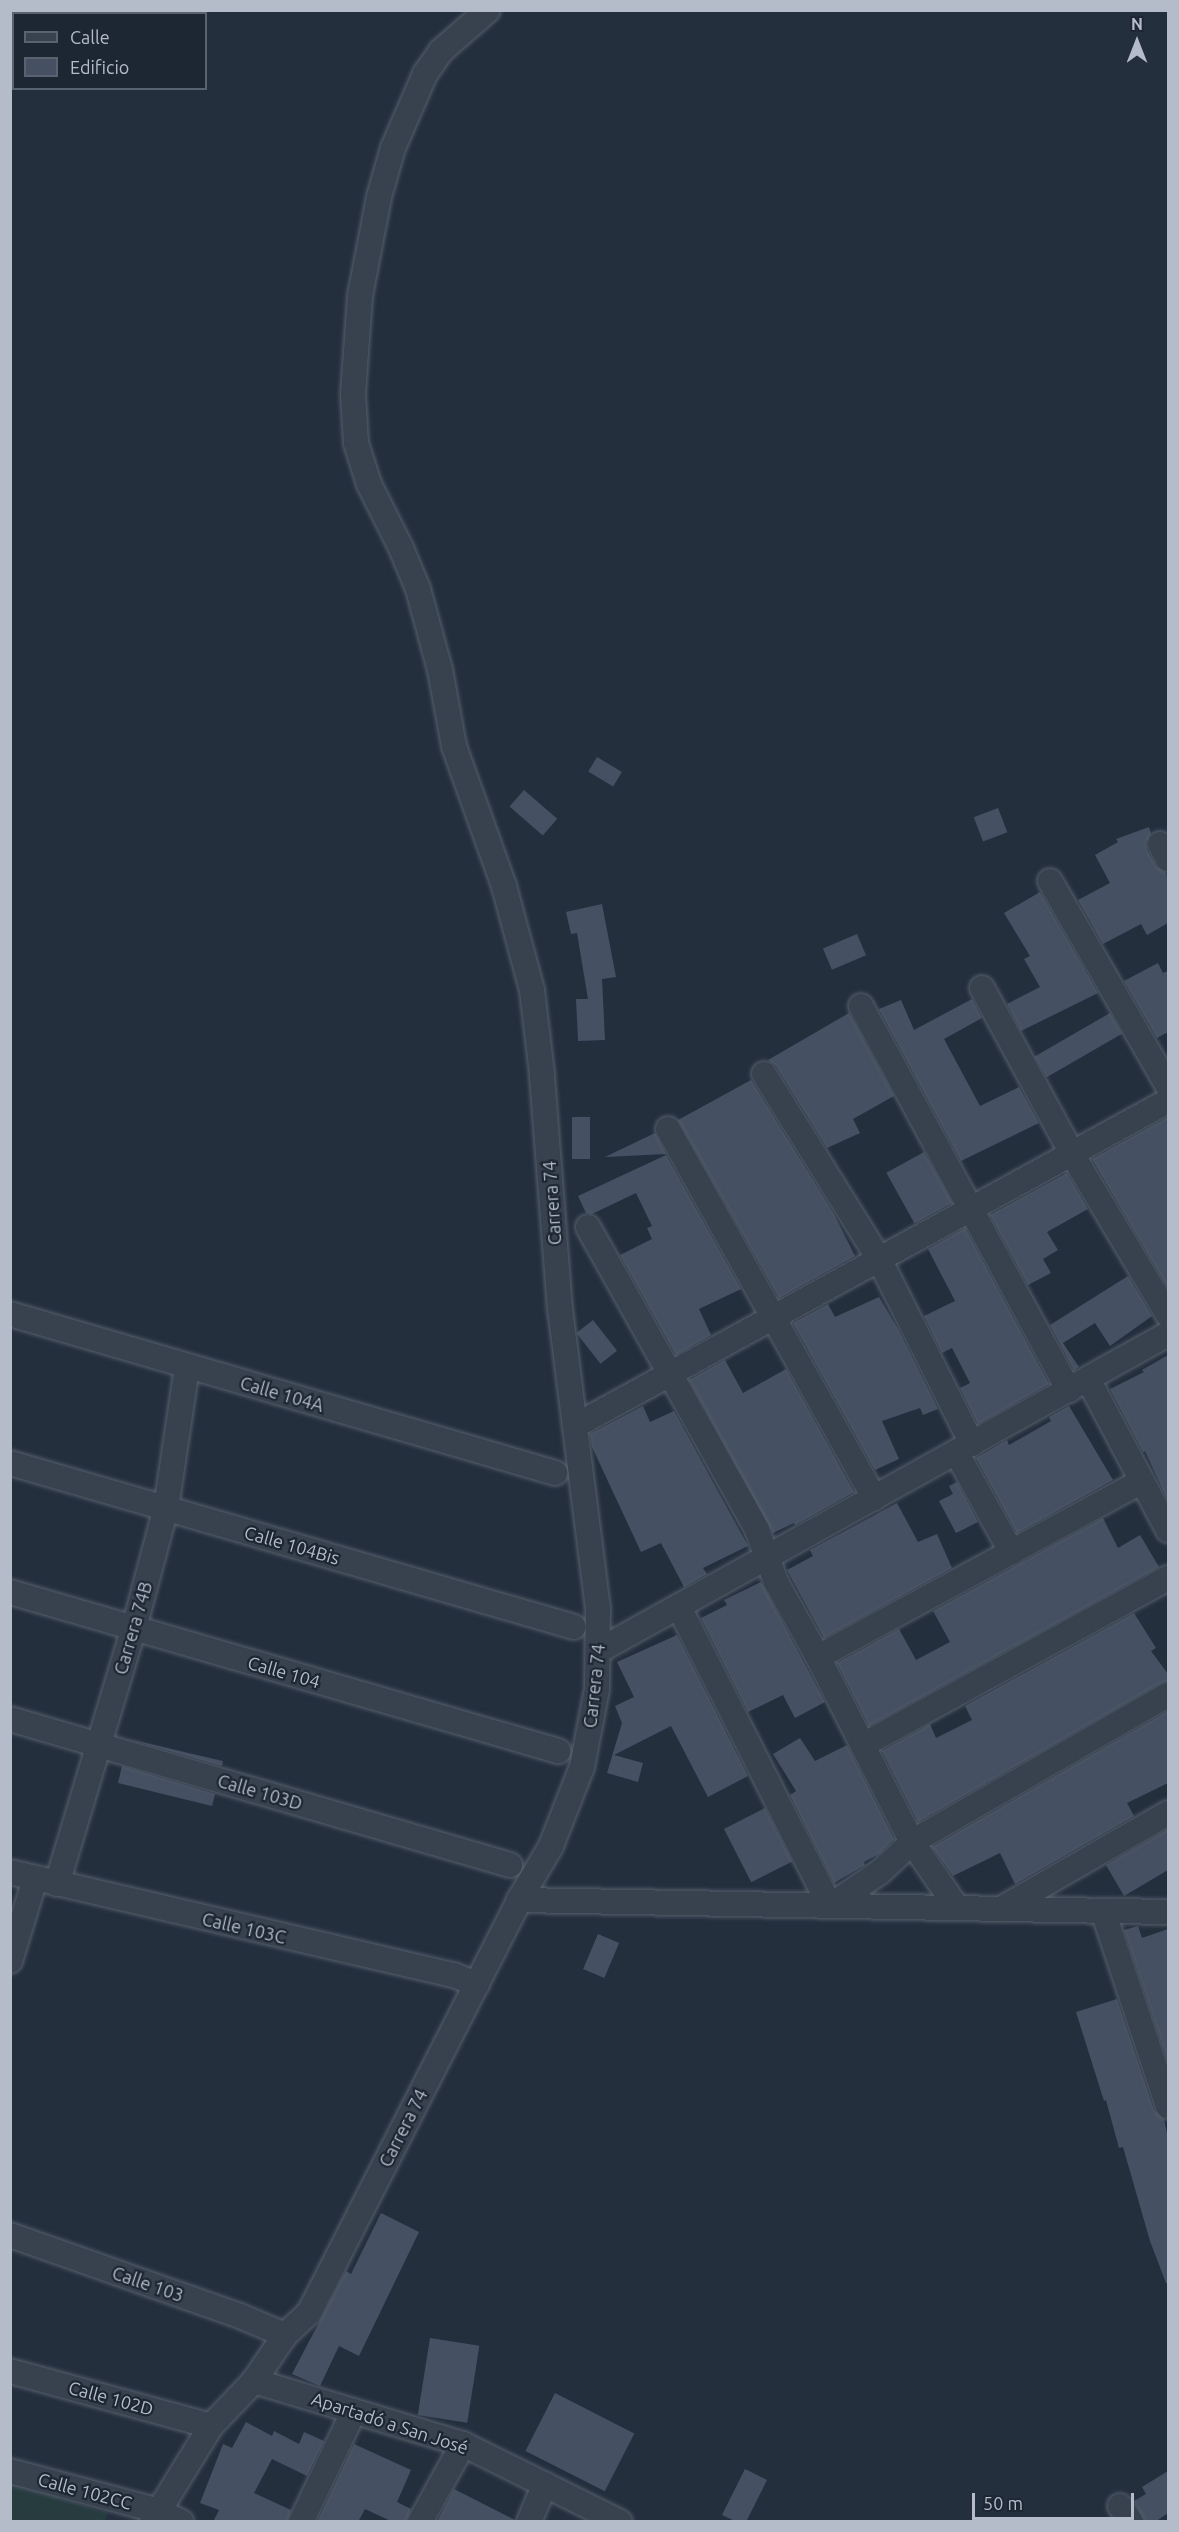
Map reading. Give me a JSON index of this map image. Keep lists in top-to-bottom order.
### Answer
{
  "streets": {
    "street": [
      "Carrera 74",
      "Calle 104A",
      "Calle 104Bis",
      "Carrera 74B",
      "Calle 104",
      "Calle 103D",
      "Calle 103C",
      "Calle 103",
      "Calle 102D",
      "Apartadó a San José",
      "Calle 102CC"
    ]
  },
  "crossings": [
    ["Carrera 74", "Calle 103C"],
    ["Carrera 74", "Calle 103"],
    ["Carrera 74", "Calle 102D"],
    ["Carrera 74", "Apartadó a San José"],
    ["Carrera 74", "Calle 102CC"],
    ["Calle 104A", "Carrera 74B"],
    ["Calle 104Bis", "Carrera 74B"],
    ["Carrera 74B", "Calle 104"],
    ["Carrera 74B", "Calle 103D"],
    ["Carrera 74B", "Calle 103C"]
  ],
  "legend": ["Calle", "Edificio"],
  "scale_bar": "50 m",
  "north": "top"
}
